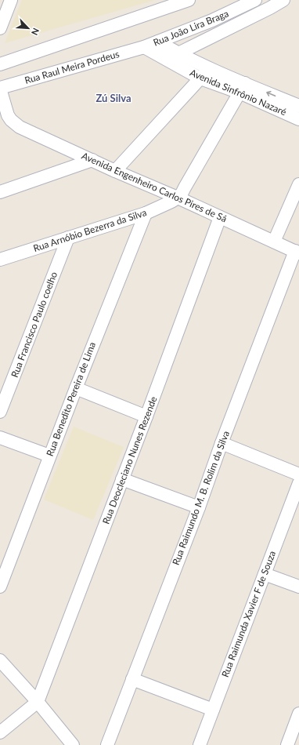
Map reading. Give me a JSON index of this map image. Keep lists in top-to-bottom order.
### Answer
{
  "streets": {
    "street": [
      "Rua João Lira Braga",
      "Rua Raul Meira Pordeus",
      "Avenida Sinfrônio Nazaré",
      "Avenida Engenheiro Carlos Pires de Sá",
      "Rua Arnóbio Bezerra da Silva",
      "Rua Francisco Paulo coelho",
      "Rua Benedito Pereira de Lima",
      "Rua Deocleciano Nunes Rezende",
      "Rua Raimundo M. B. Rolim da Silva",
      "Rua Raimunda Xavier F de Souza"
    ]
  },
  "crossings": [
    ["Rua João Lira Braga", "Rua Raul Meira Pordeus"],
    ["Rua João Lira Braga", "Avenida Sinfrônio Nazaré"],
    ["Rua Raul Meira Pordeus", "Avenida Sinfrônio Nazaré"],
    ["Avenida Engenheiro Carlos Pires de Sá", "Rua Arnóbio Bezerra da Silva"],
    ["Avenida Engenheiro Carlos Pires de Sá", "Rua Deocleciano Nunes Rezende"],
    ["Avenida Engenheiro Carlos Pires de Sá", "Rua Raimundo M. B. Rolim da Silva"],
    ["Rua Arnóbio Bezerra da Silva", "Rua Francisco Paulo coelho"],
    ["Rua Arnóbio Bezerra da Silva", "Rua Benedito Pereira de Lima"]
  ],
  "districts": ["Zú Silva"],
  "north": "bottom right"
}
